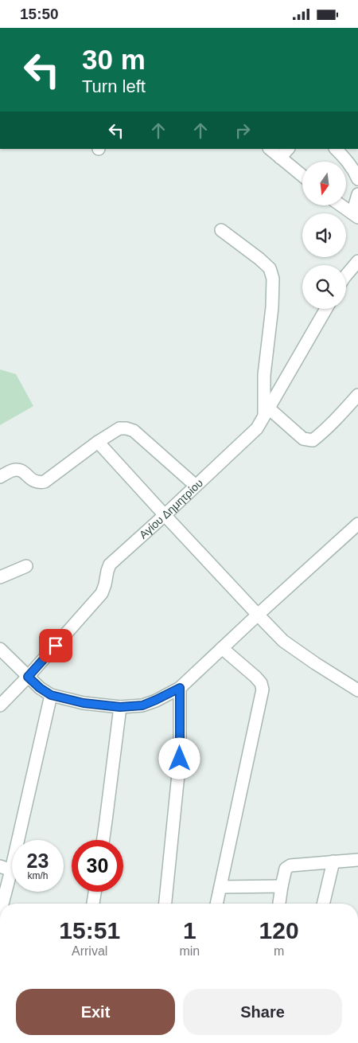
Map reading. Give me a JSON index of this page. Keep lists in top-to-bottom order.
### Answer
{
  "streets": {
    "street": ["Αγίου Δημητρίου"]
  },
  "north": "bottom",
  "page": {
    "status": "15:50",
    "turn": ["30 m", "Turn left"],
    "speed": "23 km/h",
    "limit": "30",
    "eta": [
      "15:51",
      "Arrival",
      "1",
      "min",
      "120",
      "m"
    ],
    "buttons": ["Exit", "Share"]
  }
}
